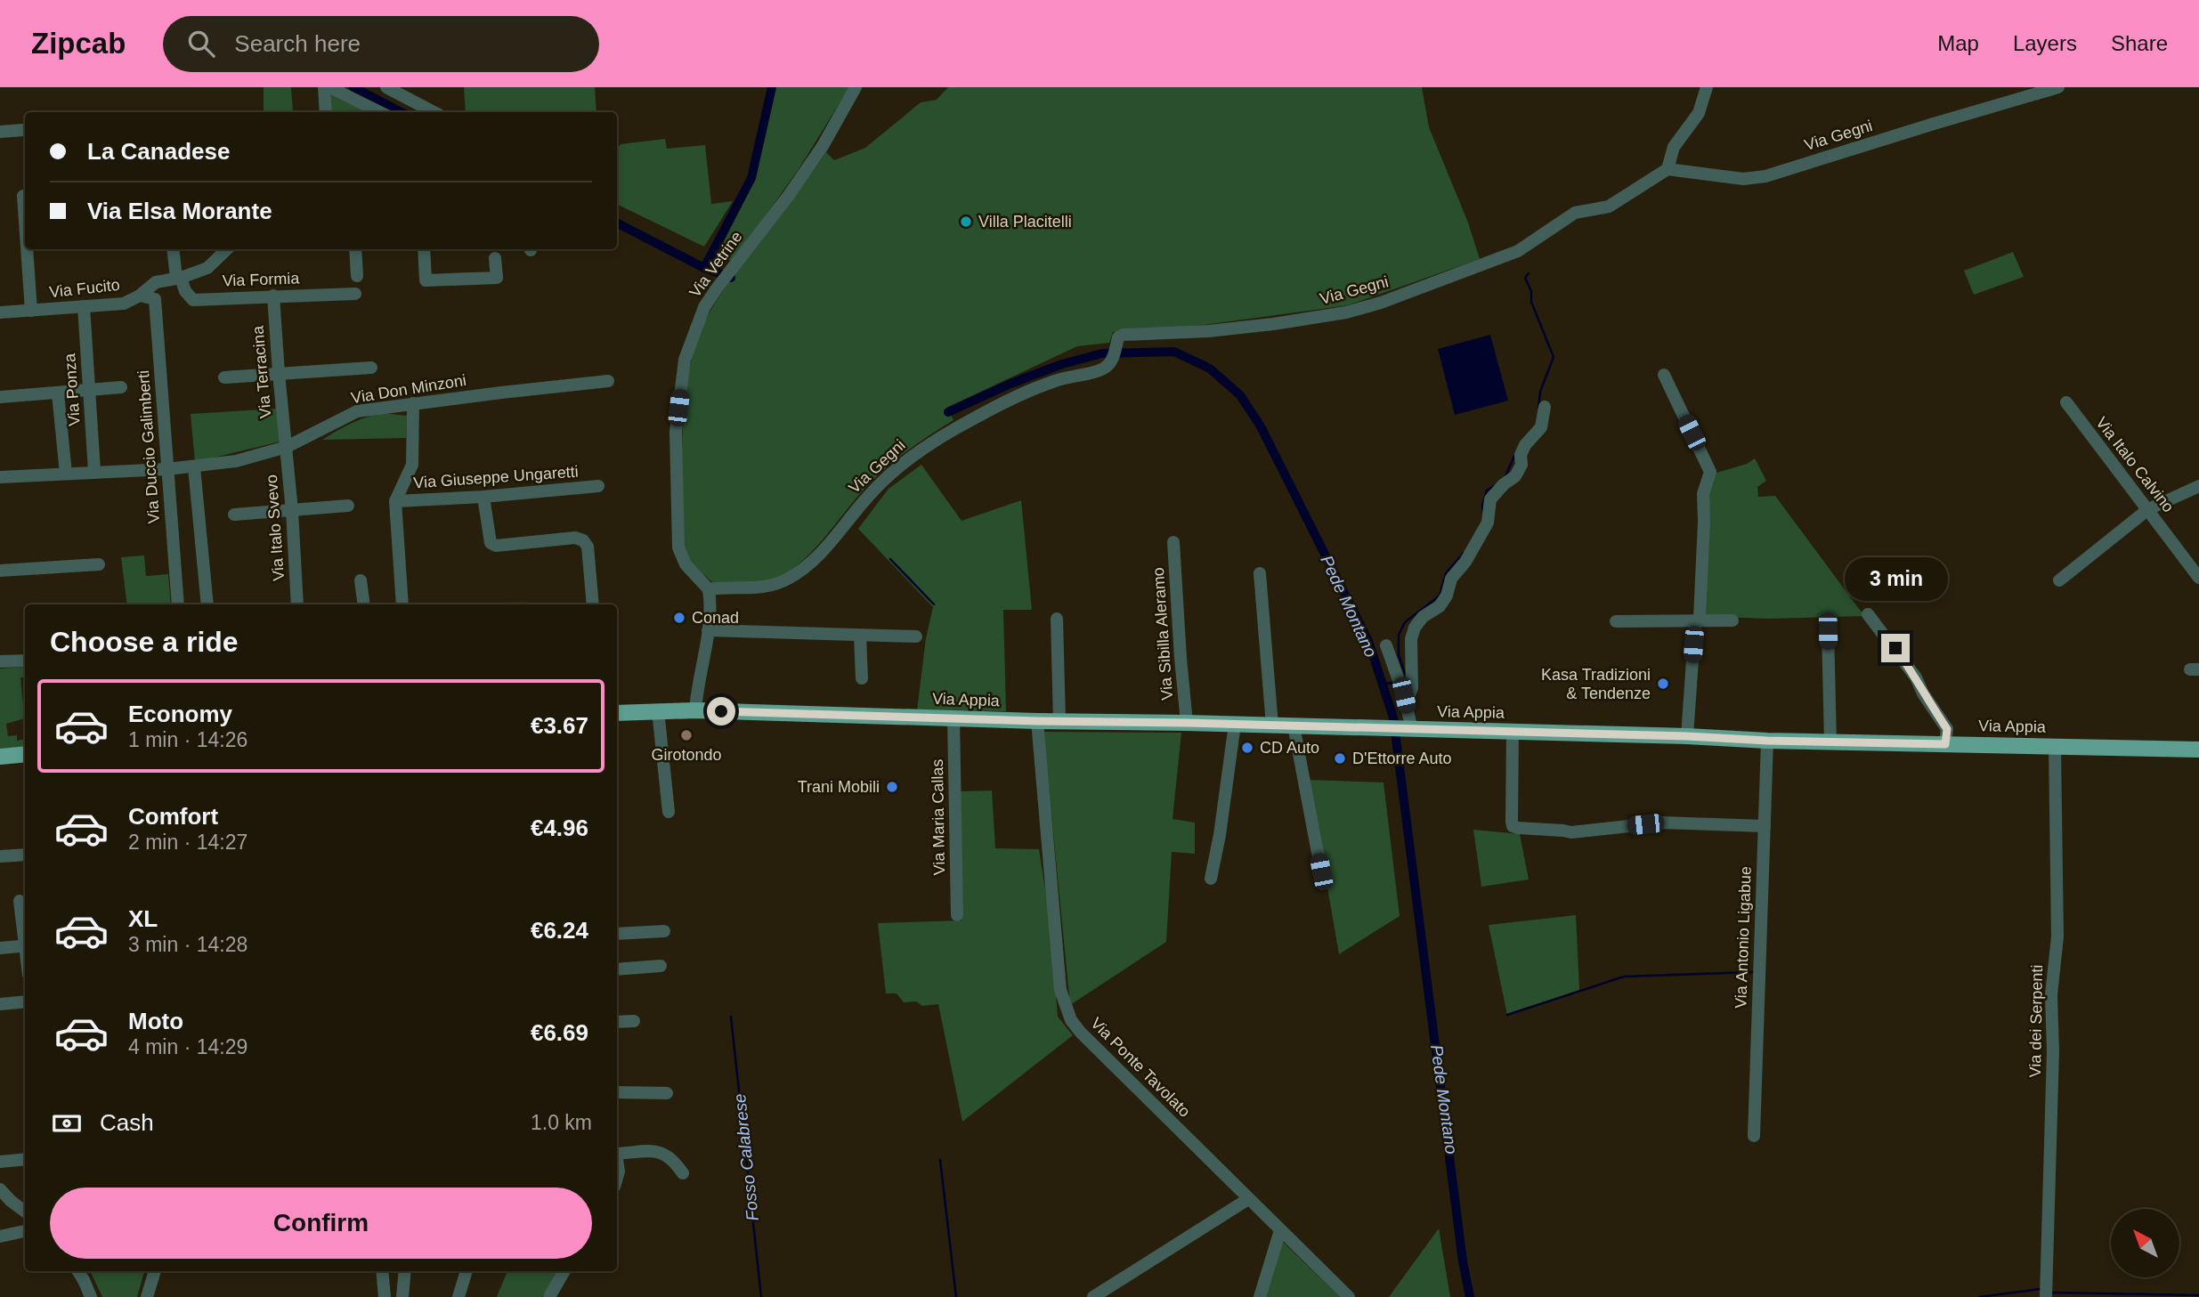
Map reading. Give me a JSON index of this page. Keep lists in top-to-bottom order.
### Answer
{
  "streets": {
    "main road": ["Via Appia"],
    "street": [
      "Via Gegni",
      "Via Vetrine",
      "Via Formia",
      "Via Fucito",
      "Via Terracina",
      "Via Don Minzoni",
      "Via Ponza",
      "Via Duccio Galimberti",
      "Via Italo Calvino",
      "Via Giuseppe Ungaretti",
      "Via Italo Svevo",
      "Via Sibilla Aleramo",
      "Via Maria Callas",
      "Via Antonio Ligabue",
      "Via dei Serpenti",
      "Via Ponte Tavolato"
    ]
  },
  "crossings": [
    ["Via Gegni", "Via Vetrine"],
    ["Via Formia", "Via Fucito"],
    ["Via Formia", "Via Terracina"],
    ["Via Fucito", "Via Ponza"],
    ["Via Fucito", "Via Duccio Galimberti"],
    ["Via Terracina", "Via Don Minzoni"],
    ["Via Terracina", "Via Italo Svevo"],
    ["Via Don Minzoni", "Via Ponza"],
    ["Via Don Minzoni", "Via Duccio Galimberti"],
    ["Via Don Minzoni", "Via Italo Svevo"],
    ["Via Sibilla Aleramo", "Via Appia"],
    ["Via Appia", "Via Maria Callas"],
    ["Via Appia", "Via Antonio Ligabue"],
    ["Via Appia", "Via dei Serpenti"],
    ["Via Appia", "Via Ponte Tavolato"]
  ],
  "water": ["Pede Montano", "Fosso Calabrese"],
  "places": [
    "Villa Placitelli",
    "Conad",
    "Kasa Tradizioni & Tendenze",
    "Girotondo",
    "CD Auto",
    "D'Ettorre Auto",
    "Trani Mobili"
  ],
  "north": "top left",
  "page": {
    "header": "Zipcab",
    "search": "Search here",
    "nav": ["Map", "Layers", "Share"],
    "banner": ["La Canadese", "Via Elsa Morante"],
    "bubble": "3 min",
    "heading": "Choose a ride",
    "list": [
      {
        "name": "Economy",
        "note": "1 min · 14:26",
        "value": "€3.67"
      },
      {
        "name": "Comfort",
        "note": "2 min · 14:27",
        "value": "€4.96"
      },
      {
        "name": "XL",
        "note": "3 min · 14:28",
        "value": "€6.24"
      },
      {
        "name": "Moto",
        "note": "4 min · 14:29",
        "value": "€6.69"
      }
    ],
    "pay": ["Cash", "1.0 km"],
    "buttons": "Confirm"
  }
}
